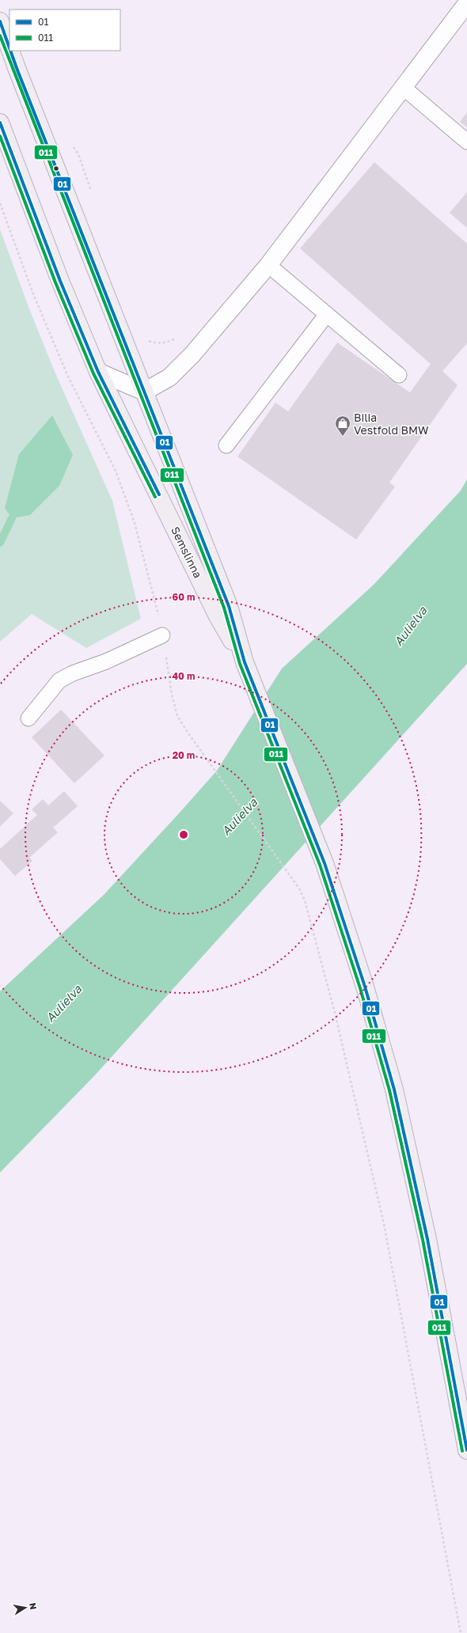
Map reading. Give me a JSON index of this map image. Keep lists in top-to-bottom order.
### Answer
{
  "streets": {
    "main road": ["Semslinna"]
  },
  "water": ["Aulielva"],
  "places": {
    "shop": ["Bilia Vestfold BMW"]
  },
  "lines": ["transit line 01", "transit line 011"],
  "legend": ["01", "011"],
  "north": "right",
  "rings": ["60 m", "40 m", "20 m"]
}
